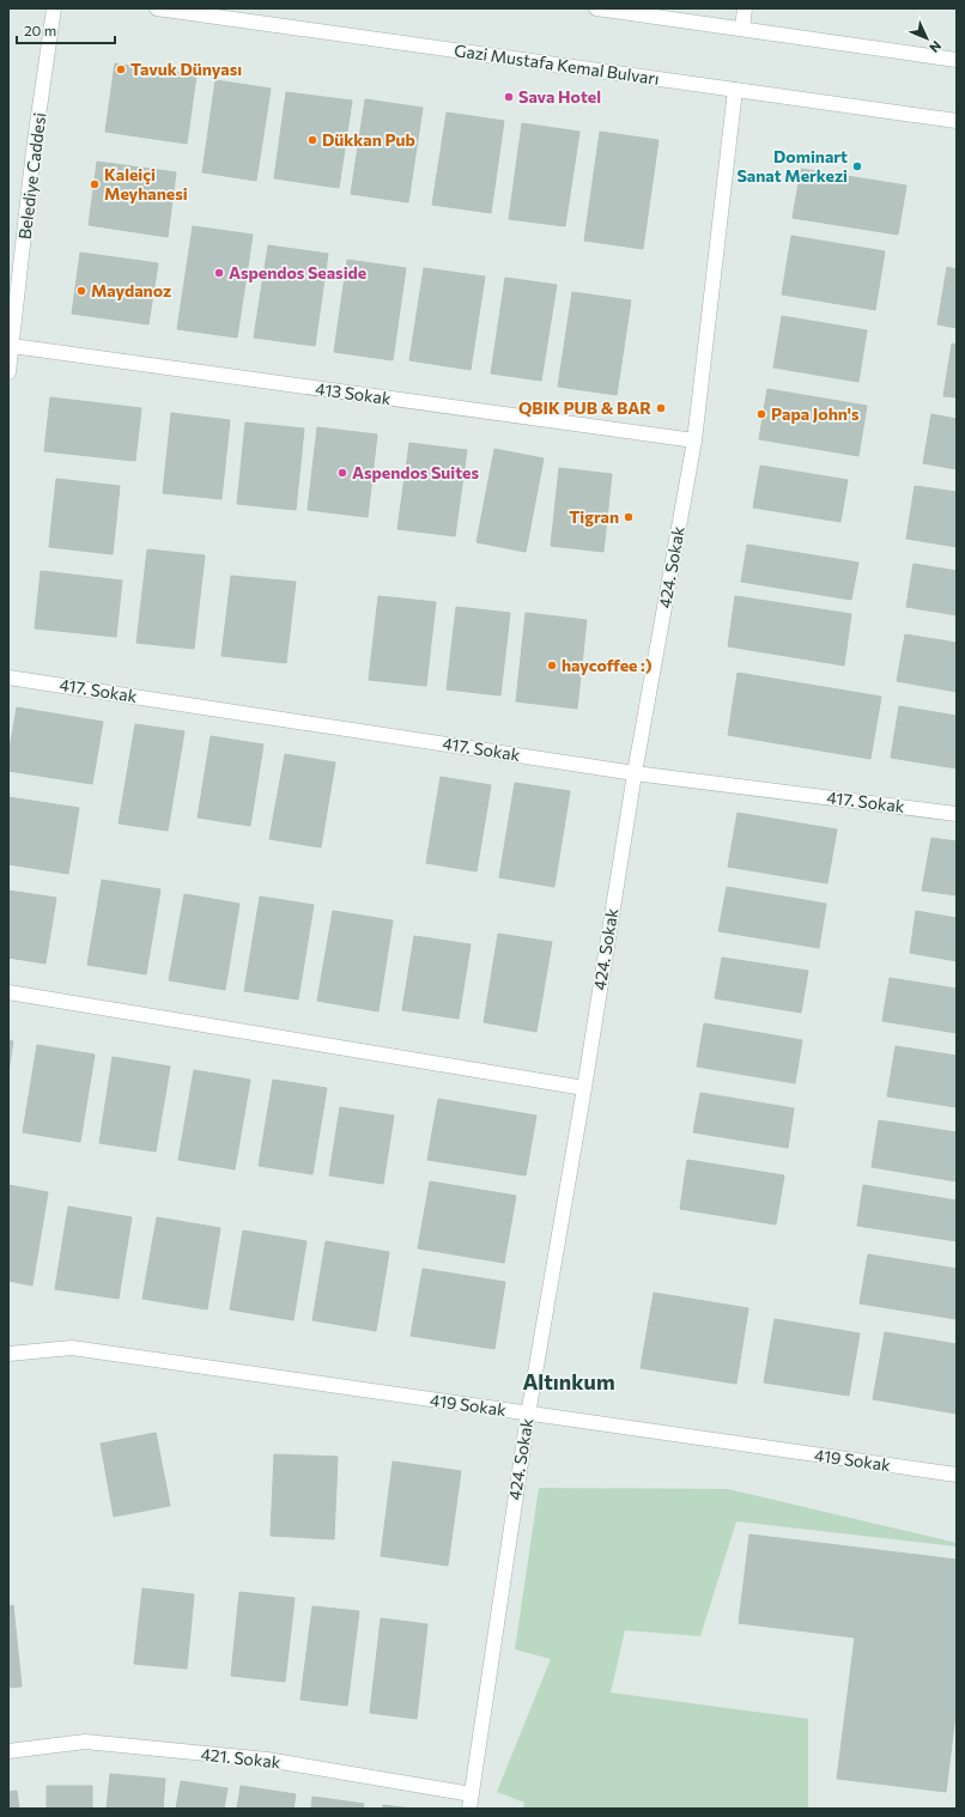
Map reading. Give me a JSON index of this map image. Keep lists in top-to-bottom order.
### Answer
{
  "streets": {
    "street": [
      "Gazi Mustafa Kemal Bulvarı",
      "Belediye Caddesi",
      "413 Sokak",
      "424. Sokak",
      "417. Sokak",
      "419 Sokak",
      "421. Sokak"
    ]
  },
  "crossings": [
    ["Gazi Mustafa Kemal Bulvarı", "424. Sokak"],
    ["Belediye Caddesi", "413 Sokak"],
    ["413 Sokak", "424. Sokak"],
    ["424. Sokak", "417. Sokak"],
    ["424. Sokak", "419 Sokak"],
    ["424. Sokak", "421. Sokak"]
  ],
  "districts": ["Altınkum"],
  "places": [
    "Tavuk Dünyası",
    "Sava Hotel",
    "Dükkan Pub",
    "Dominart Sanat Merkezi",
    "Kaleiçi Meyhanesi",
    "Aspendos Seaside",
    "Maydanoz",
    "QBIK PUB & BAR",
    "Papa John's",
    "Aspendos Suites",
    "Tigran",
    "haycoffee :)"
  ],
  "scale_bar": "20 m",
  "north": "bottom right"
}
